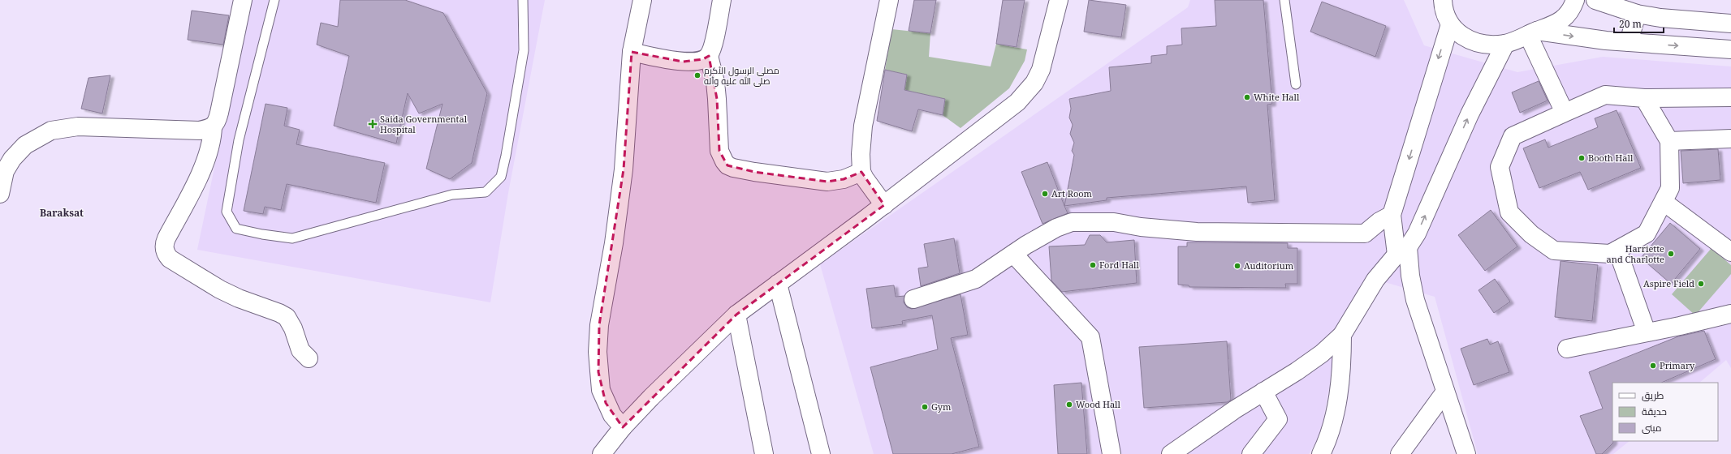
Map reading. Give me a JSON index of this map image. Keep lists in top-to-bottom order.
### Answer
{
  "districts": ["Baraksat"],
  "places": {
    "other": [
      "مصلى الرسول الأكرم صلى الله عليه وآله",
      "White Hall",
      "Booth Hall",
      "Art Room",
      "Harriette and Charlotte",
      "Ford Hall",
      "Auditorium",
      "Aspire Field",
      "Primary",
      "Wood Hall",
      "Gym"
    ],
    "health": ["Saida Governmental Hospital"]
  },
  "legend": ["طريق", "حديقة", "مبنى"],
  "scale_bar": "20 m"
}
